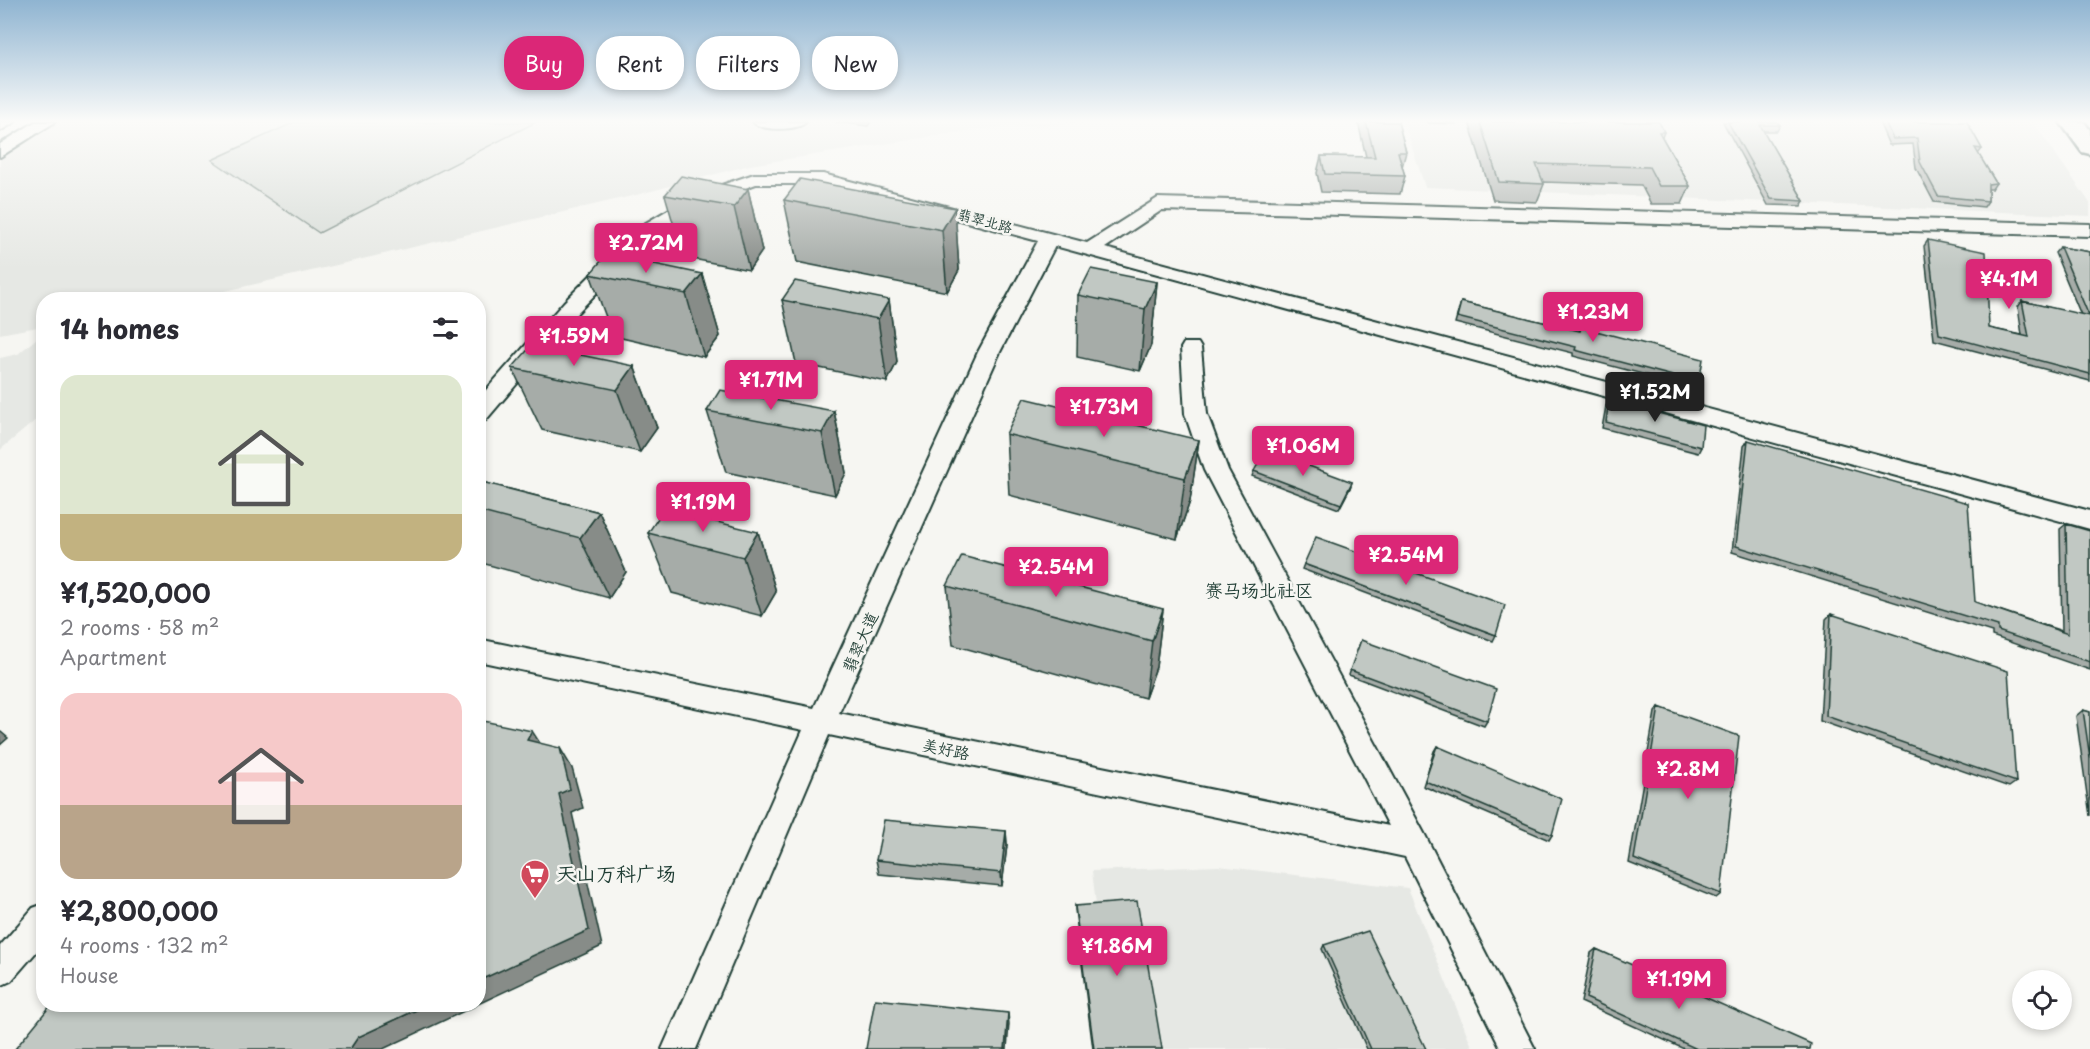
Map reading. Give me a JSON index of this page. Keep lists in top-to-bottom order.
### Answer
{
  "streets": {
    "street": ["翡翠北路", "翡翠大道", "美好路"]
  },
  "crossings": [
    ["翡翠北路", "翡翠大道"],
    ["翡翠大道", "美好路"]
  ],
  "districts": ["赛马场北社区"],
  "places": {
    "supermarket": ["天山万科广场"]
  },
  "page": {
    "chip": [
      "Buy",
      "Rent",
      "Filters",
      "New"
    ],
    "price": [
      "¥2.72M",
      "¥4.1M",
      "¥1.23M",
      "¥1.59M",
      "¥1.71M",
      "¥1.52M",
      "¥1.73M",
      "¥1.06M",
      "¥1.19M",
      "¥2.54M",
      "¥2.54M",
      "¥2.8M",
      "¥1.86M",
      "¥1.19M"
    ],
    "heading": "14 homes",
    "list": [
      {
        "name": "¥1,520,000",
        "note": "2 rooms · 58 m² · Apartment"
      },
      {
        "name": "¥2,800,000",
        "note": "4 rooms · 132 m² · House"
      }
    ]
  }
}
